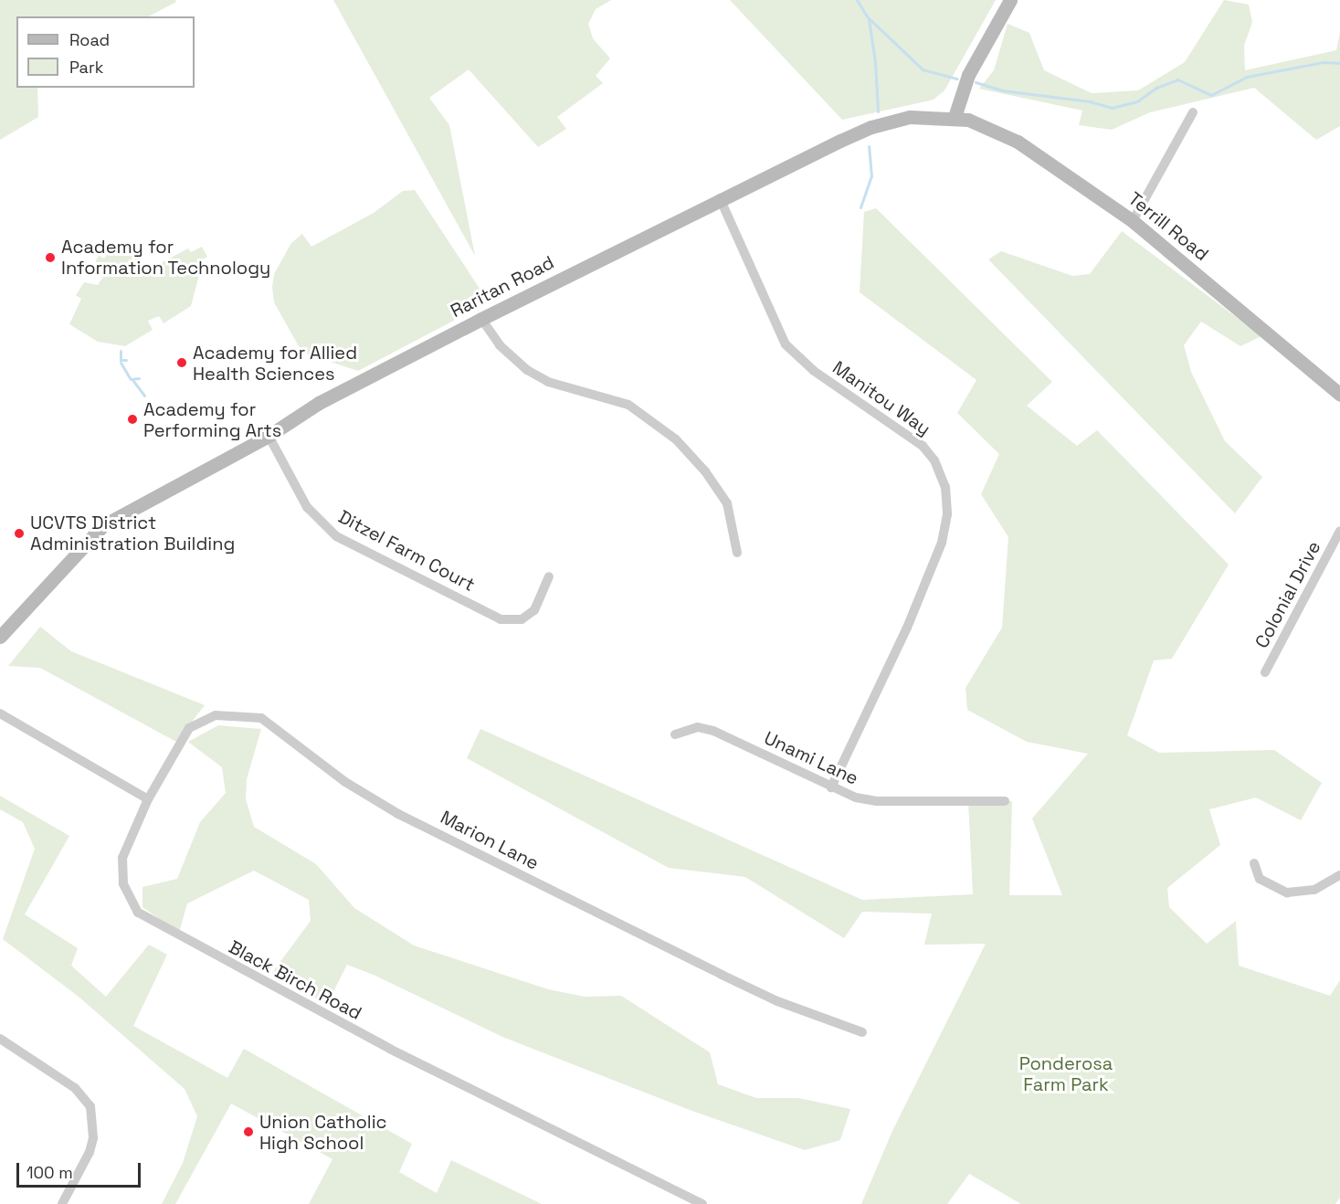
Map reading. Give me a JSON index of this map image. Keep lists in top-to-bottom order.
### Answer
{
  "streets": {
    "street": [
      "Terrill Road",
      "Raritan Road",
      "Manitou Way",
      "Ditzel Farm Court",
      "Colonial Drive",
      "Unami Lane",
      "Marion Lane",
      "Black Birch Road"
    ]
  },
  "crossings": [
    ["Terrill Road", "Raritan Road"],
    ["Raritan Road", "Manitou Way"],
    ["Raritan Road", "Ditzel Farm Court"],
    ["Manitou Way", "Unami Lane"],
    ["Marion Lane", "Black Birch Road"]
  ],
  "parks": ["Ponderosa Farm Park"],
  "places": [
    "Academy for Information Technology",
    "Academy for Allied Health Sciences",
    "Academy for Performing Arts",
    "UCVTS District Administration Building",
    "Union Catholic High School"
  ],
  "legend": ["Road", "Park"],
  "scale_bar": "100 m"
}
